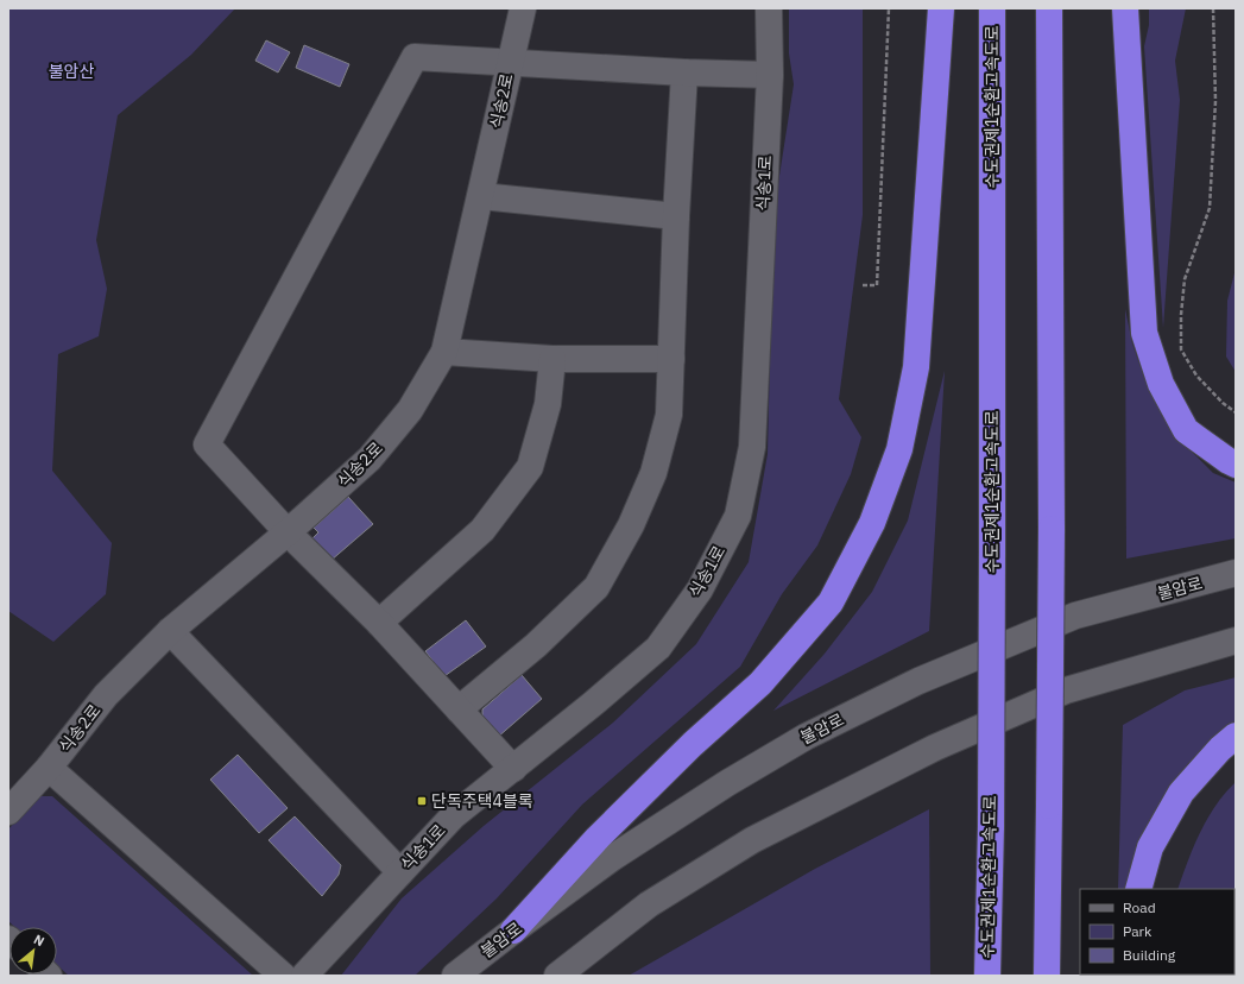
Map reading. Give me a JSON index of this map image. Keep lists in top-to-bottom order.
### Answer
{
  "streets": {
    "highway": ["수도권제1순환고속도로"],
    "street": ["식송2로", "식송1로", "불암로"]
  },
  "parks": ["불암산"],
  "places": {
    "transit": ["단독주택4블록"]
  },
  "legend": ["Road", "Park", "Building"],
  "north": "top right"
}
